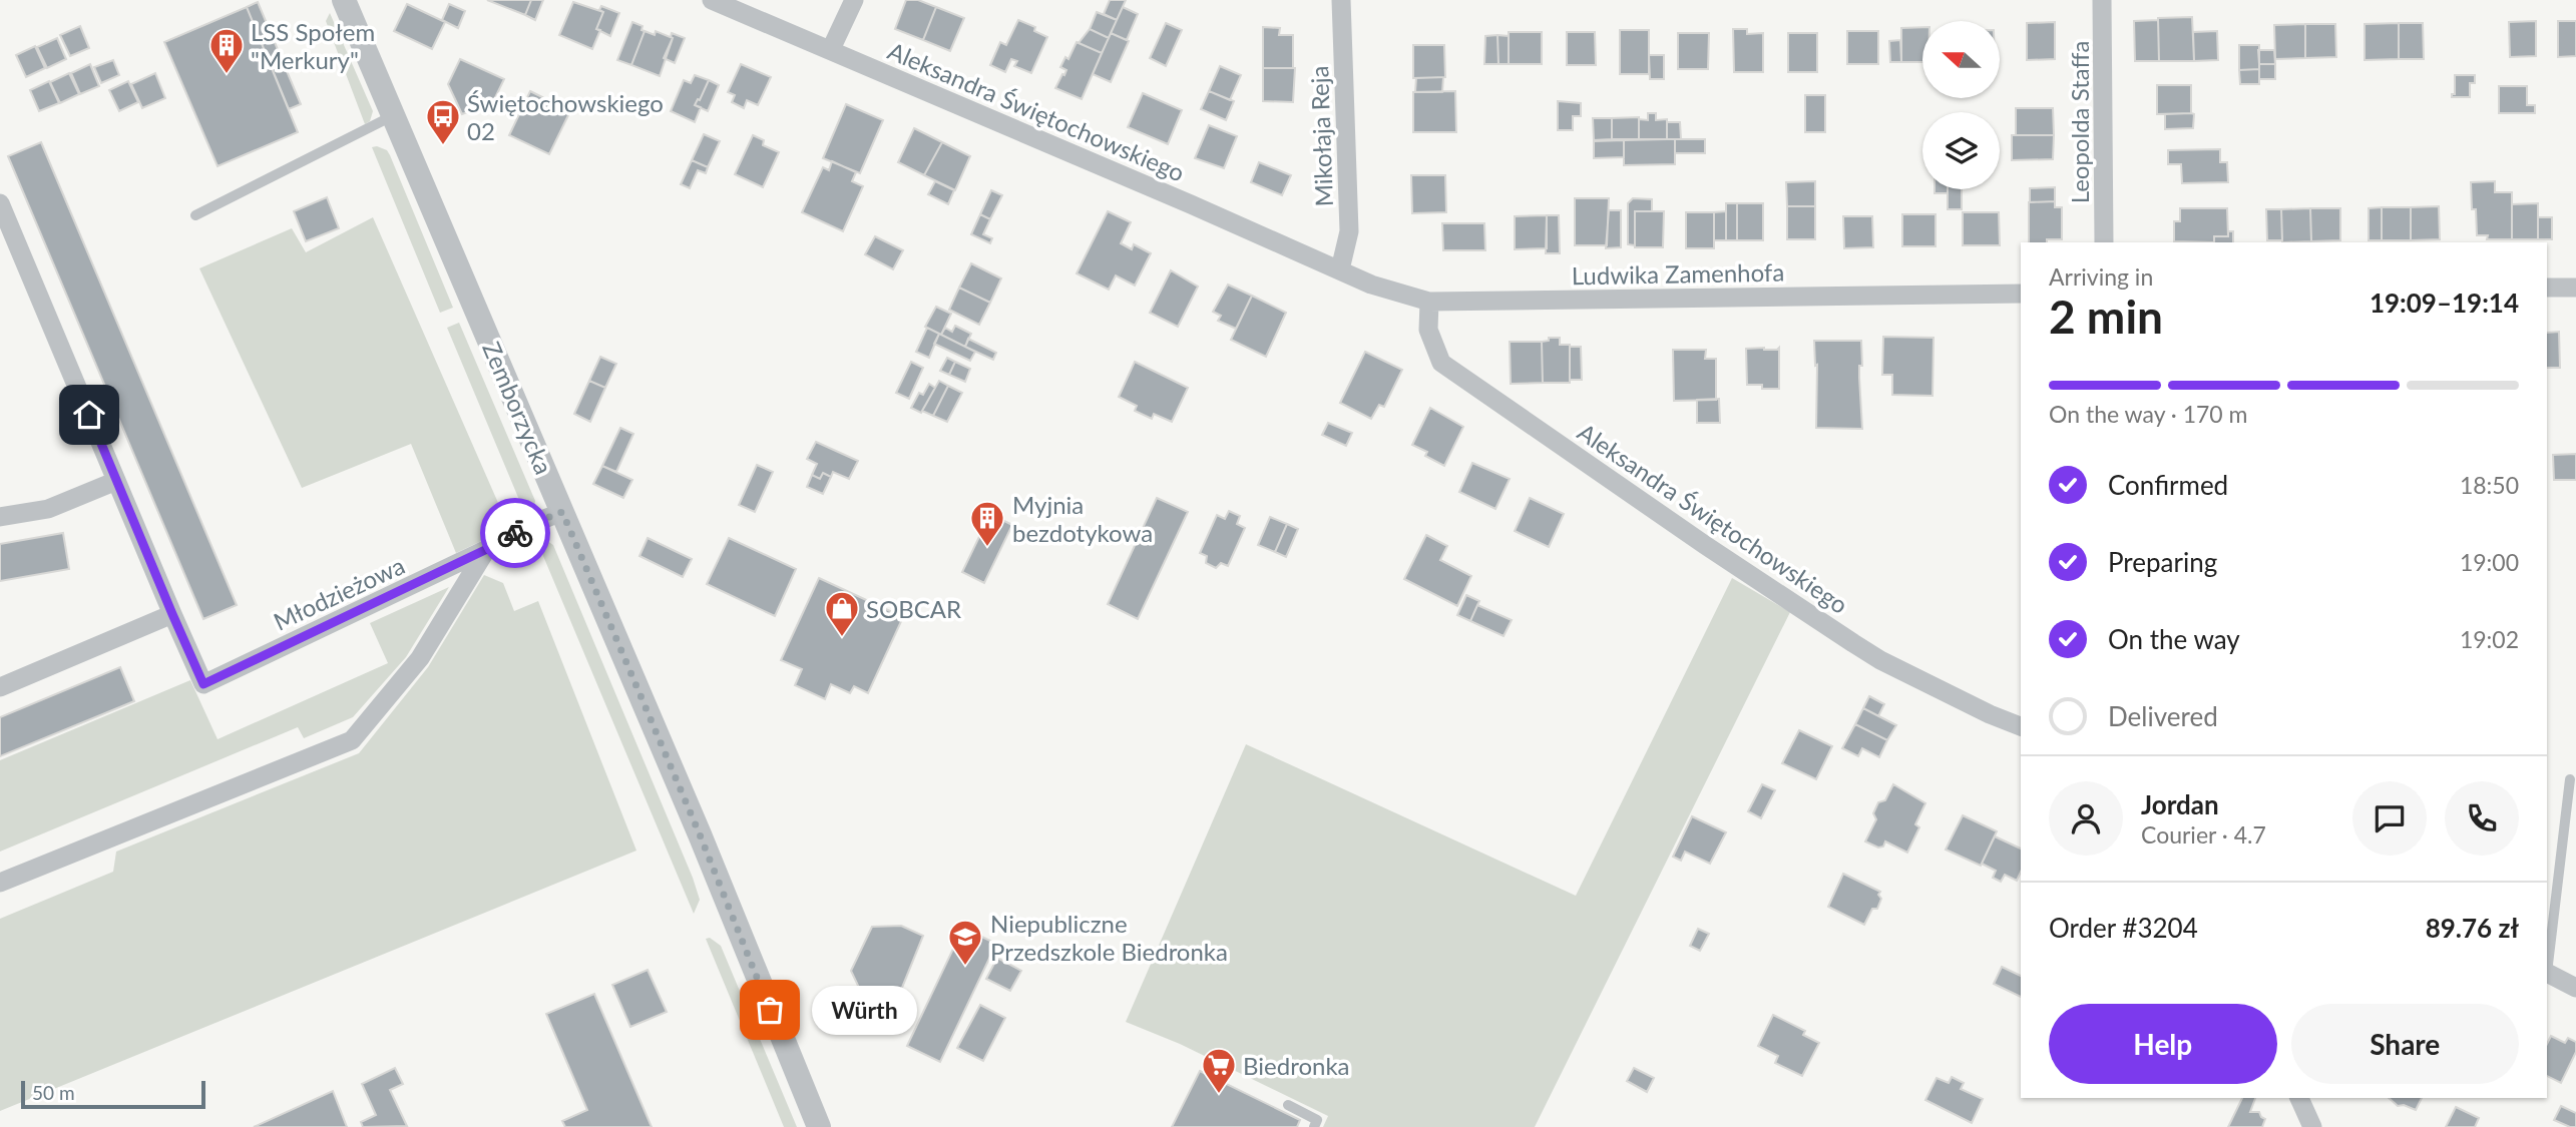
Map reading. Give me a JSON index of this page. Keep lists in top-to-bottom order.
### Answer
{
  "streets": {
    "street": [
      "Aleksandra Świętochowskiego",
      "Leopolda Staffa",
      "Mikołaja Reja",
      "Ludwika Zamenhofa",
      "Zemborzycka",
      "Młodzieżowa"
    ]
  },
  "crossings": [
    ["Aleksandra Świętochowskiego", "Mikołaja Reja"],
    ["Aleksandra Świętochowskiego", "Ludwika Zamenhofa"],
    ["Mikołaja Reja", "Ludwika Zamenhofa"],
    ["Zemborzycka", "Młodzieżowa"]
  ],
  "places": {
    "building": ["LSS Społem \"Merkury\"", "Myjnia bezdotykowa"],
    "bus stop": ["Świętochowskiego 02"],
    "shop": ["SOBCAR"],
    "school or university": ["Niepubliczne Przedszkole Biedronka"],
    "other": ["Würth"],
    "supermarket": ["Biedronka"]
  },
  "scale_bar": "50 m",
  "north": "left",
  "page": {
    "heading": ["2 min", "Arriving in", "19:09–19:14"],
    "panel": [
      "Jordan",
      "Courier · 4.7",
      "Order #3204",
      "89.76 zł"
    ],
    "bar": "On the way · 170 m",
    "list": [
      ["Confirmed", "18:50"],
      ["Preparing", "19:00"],
      ["On the way", "19:02"],
      "Delivered"
    ],
    "bubble": "Würth",
    "buttons": ["Help", "Share"],
    "scale": "50 m"
  }
}
